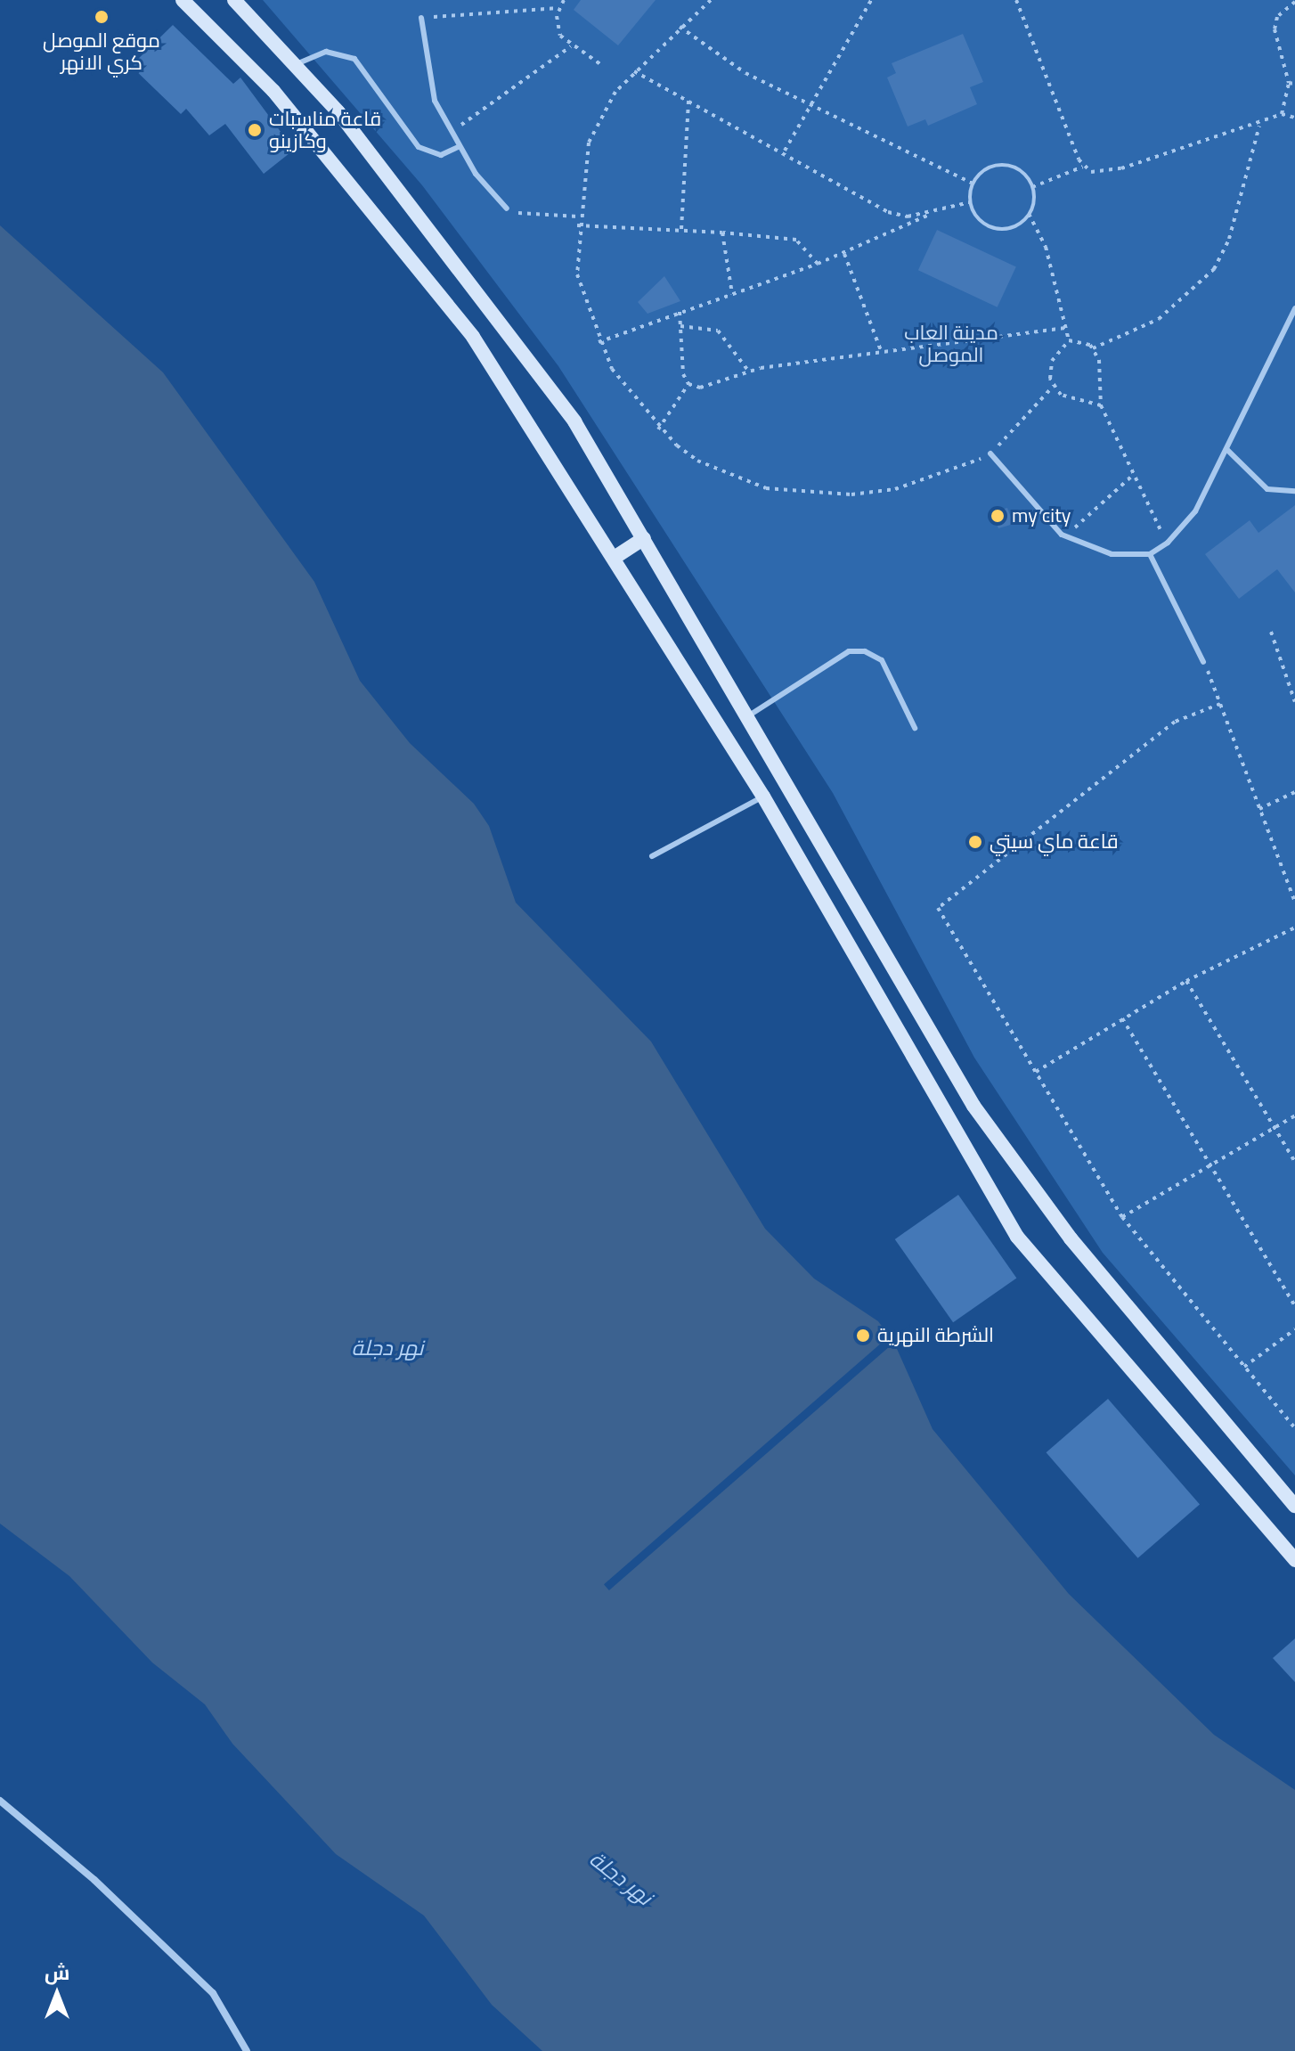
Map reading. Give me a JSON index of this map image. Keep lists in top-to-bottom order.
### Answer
{
  "water": ["نهر دجلة"],
  "parks": ["مدينة العاب الموصل"],
  "places": [
    "موقع الموصل كري الانهر",
    "قاعة مناسبات وكازينو",
    "my city",
    "قاعة ماي سيتي",
    "الشرطة النهرية"
  ],
  "north": "top"
}
